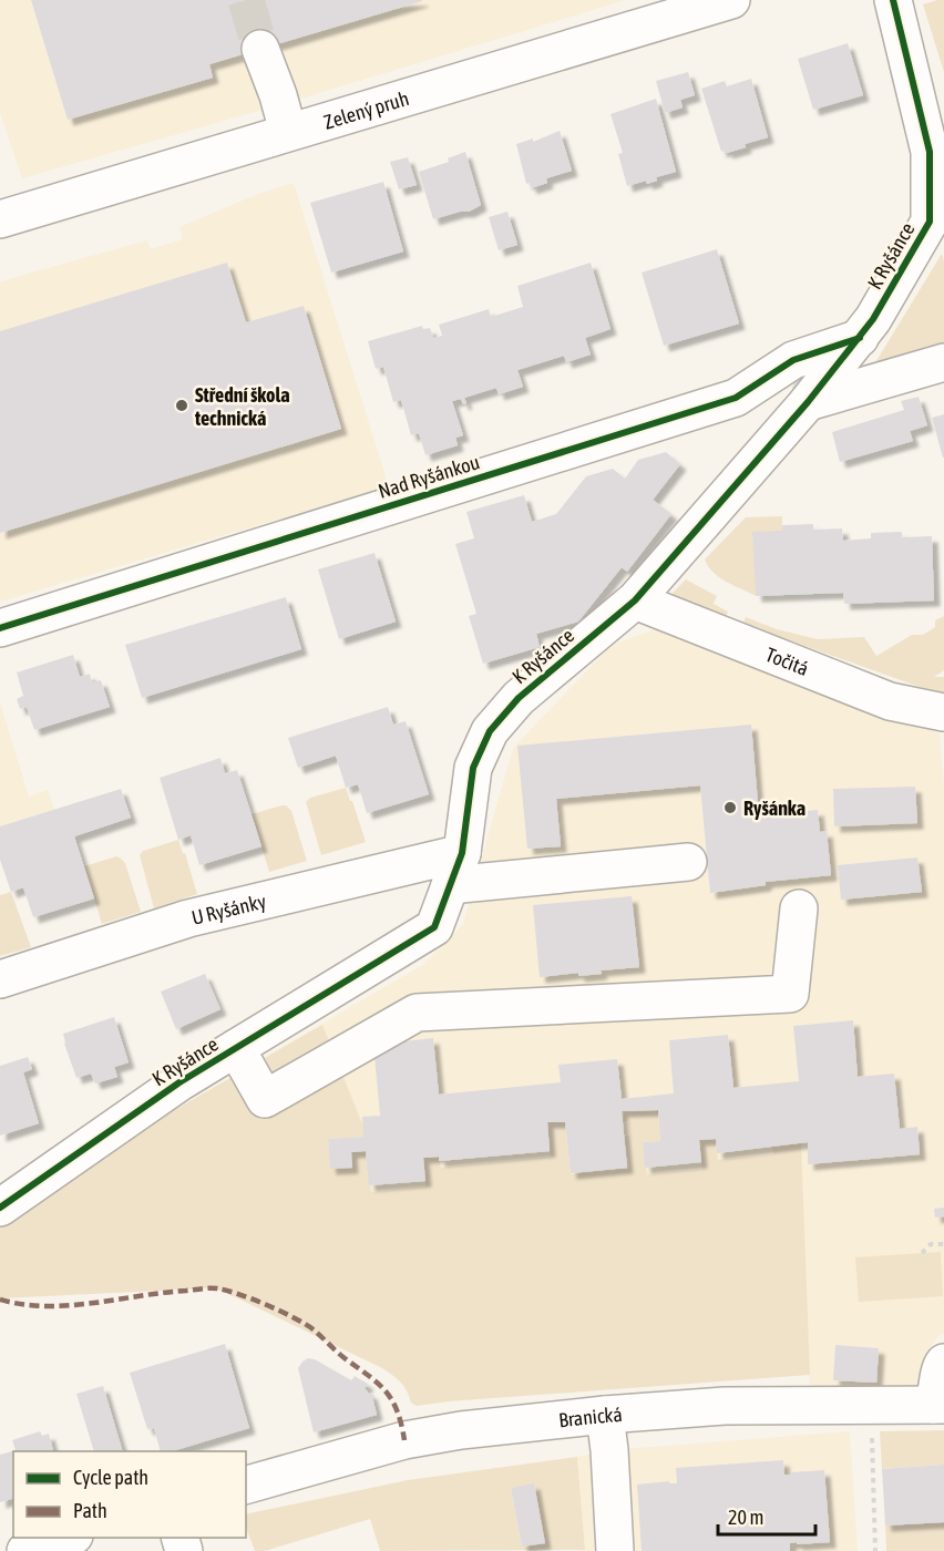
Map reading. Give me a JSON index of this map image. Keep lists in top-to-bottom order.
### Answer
{
  "streets": {
    "street": [
      "Zelený pruh",
      "K Ryšánce",
      "Nad Ryšánkou",
      "Točitá",
      "U Ryšánky",
      "Branická"
    ]
  },
  "crossings": [
    ["K Ryšánce", "Nad Ryšánkou"],
    ["K Ryšánce", "Točitá"],
    ["K Ryšánce", "U Ryšánky"]
  ],
  "places": ["Střední škola technická", "Ryšánka"],
  "legend": ["Cycle path", "Path"],
  "scale_bar": "20 m"
}
